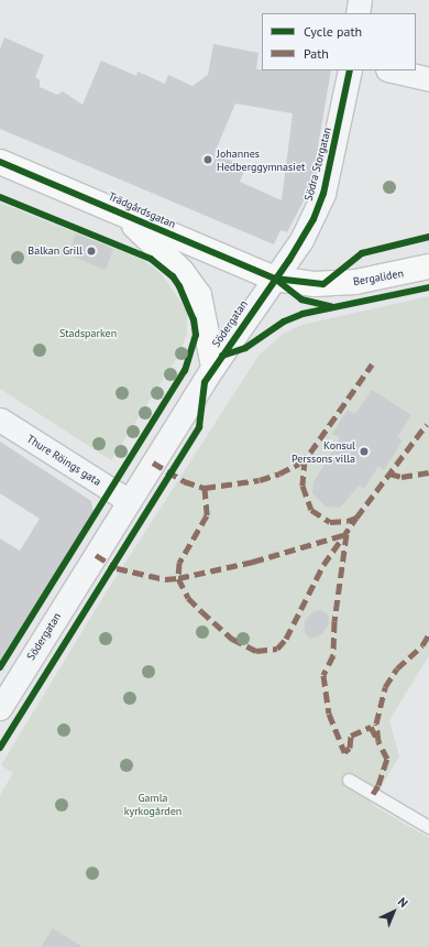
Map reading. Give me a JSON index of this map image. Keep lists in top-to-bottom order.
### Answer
{
  "streets": {
    "street": [
      "Södra Storgatan",
      "Trädgårdsgatan",
      "Bergaliden",
      "Södergatan",
      "Thure Röings gata"
    ]
  },
  "crossings": [
    ["Södra Storgatan", "Trädgårdsgatan"],
    ["Södra Storgatan", "Bergaliden"],
    ["Södra Storgatan", "Södergatan"],
    ["Trädgårdsgatan", "Bergaliden"],
    ["Trädgårdsgatan", "Södergatan"],
    ["Bergaliden", "Södergatan"],
    ["Södergatan", "Thure Röings gata"]
  ],
  "parks": ["Stadsparken", "Gamla kyrkogården"],
  "places": ["Johannes Hedberggymnasiet", "Balkan Grill", "Konsul Perssons villa"],
  "legend": ["Cycle path", "Path"],
  "north": "top right"
}
